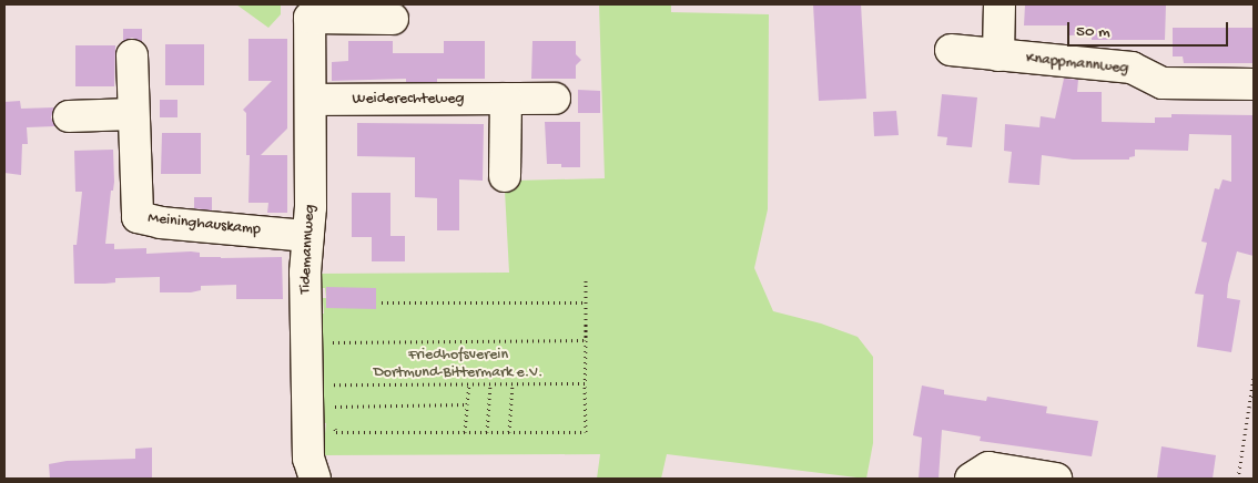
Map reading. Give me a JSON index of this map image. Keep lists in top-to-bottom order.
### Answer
{
  "streets": {
    "street": [
      "Knappmannweg",
      "Weiderechteweg",
      "Meininghauskamp",
      "Tidemannweg"
    ]
  },
  "crossings": [
    ["Weiderechteweg", "Tidemannweg"],
    ["Meininghauskamp", "Tidemannweg"]
  ],
  "parks": ["Friedhofsverein Dortmund-Bittermark e.V."],
  "scale_bar": "50 m"
}
